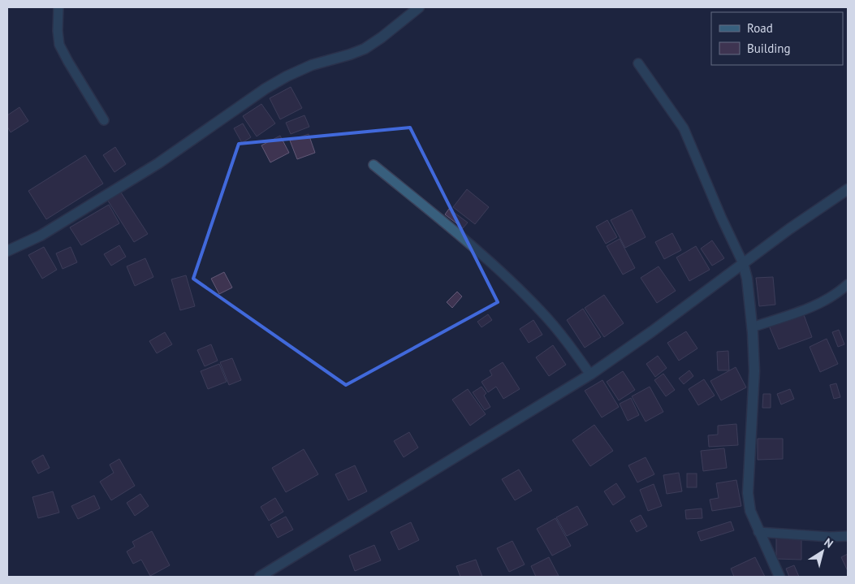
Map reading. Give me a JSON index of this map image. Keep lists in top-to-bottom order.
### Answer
{
  "legend": ["Road", "Building"],
  "north": "top right"
}
